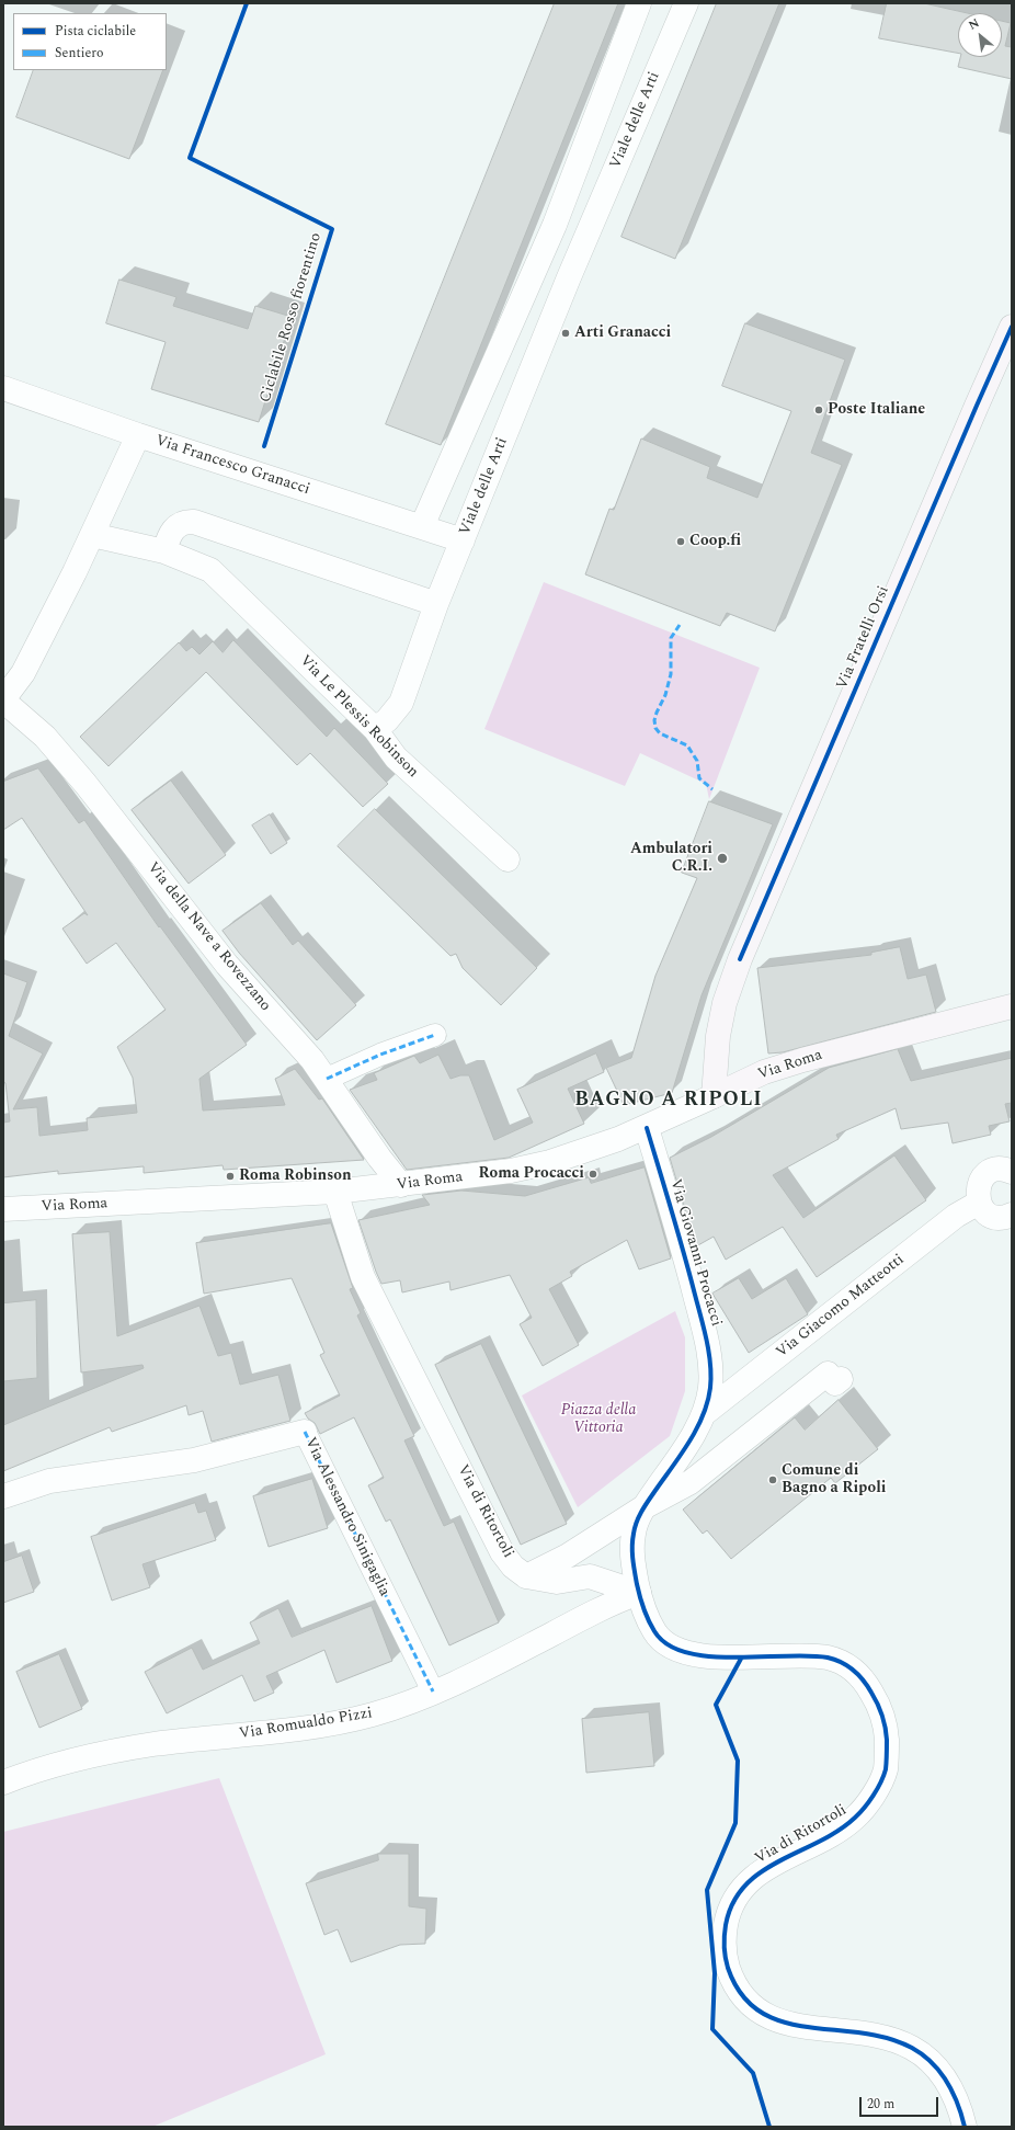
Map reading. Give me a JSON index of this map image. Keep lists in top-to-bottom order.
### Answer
{
  "streets": {
    "main road": ["Via Fratelli Orsi", "Via Roma"],
    "street": [
      "Viale delle Arti",
      "Via Francesco Granacci",
      "Via Le Plessis Robinson",
      "Via della Nave a Rovezzano",
      "Via Giovanni Procacci",
      "Via Giacomo Matteotti",
      "Via di Ritortoli",
      "Via Alessandro Sinigaglia",
      "Via Romualdo Pizzi"
    ],
    "cycle path": ["Ciclabile Rosso fiorentino"]
  },
  "crossings": [
    ["Viale delle Arti", "Via Francesco Granacci"],
    ["Viale delle Arti", "Via Le Plessis Robinson"],
    ["Via Fratelli Orsi", "Via Roma"],
    ["Via della Nave a Rovezzano", "Via Roma"],
    ["Via Roma", "Via Giovanni Procacci"],
    ["Via Roma", "Via di Ritortoli"],
    ["Via Giovanni Procacci", "Via Giacomo Matteotti"],
    ["Via di Ritortoli", "Via Romualdo Pizzi"],
    ["Via Alessandro Sinigaglia", "Via Romualdo Pizzi"]
  ],
  "districts": ["BAGNO A RIPOLI"],
  "parks": ["Piazza della Vittoria"],
  "places": [
    "Arti Granacci",
    "Poste Italiane",
    "Coop.fi",
    "Ambulatori C.R.I.",
    "Roma Procacci",
    "Roma Robinson",
    "Comune di Bagno a Ripoli"
  ],
  "legend": ["Pista ciclabile", "Sentiero"],
  "scale_bar": "20 m",
  "north": "top left"
}
